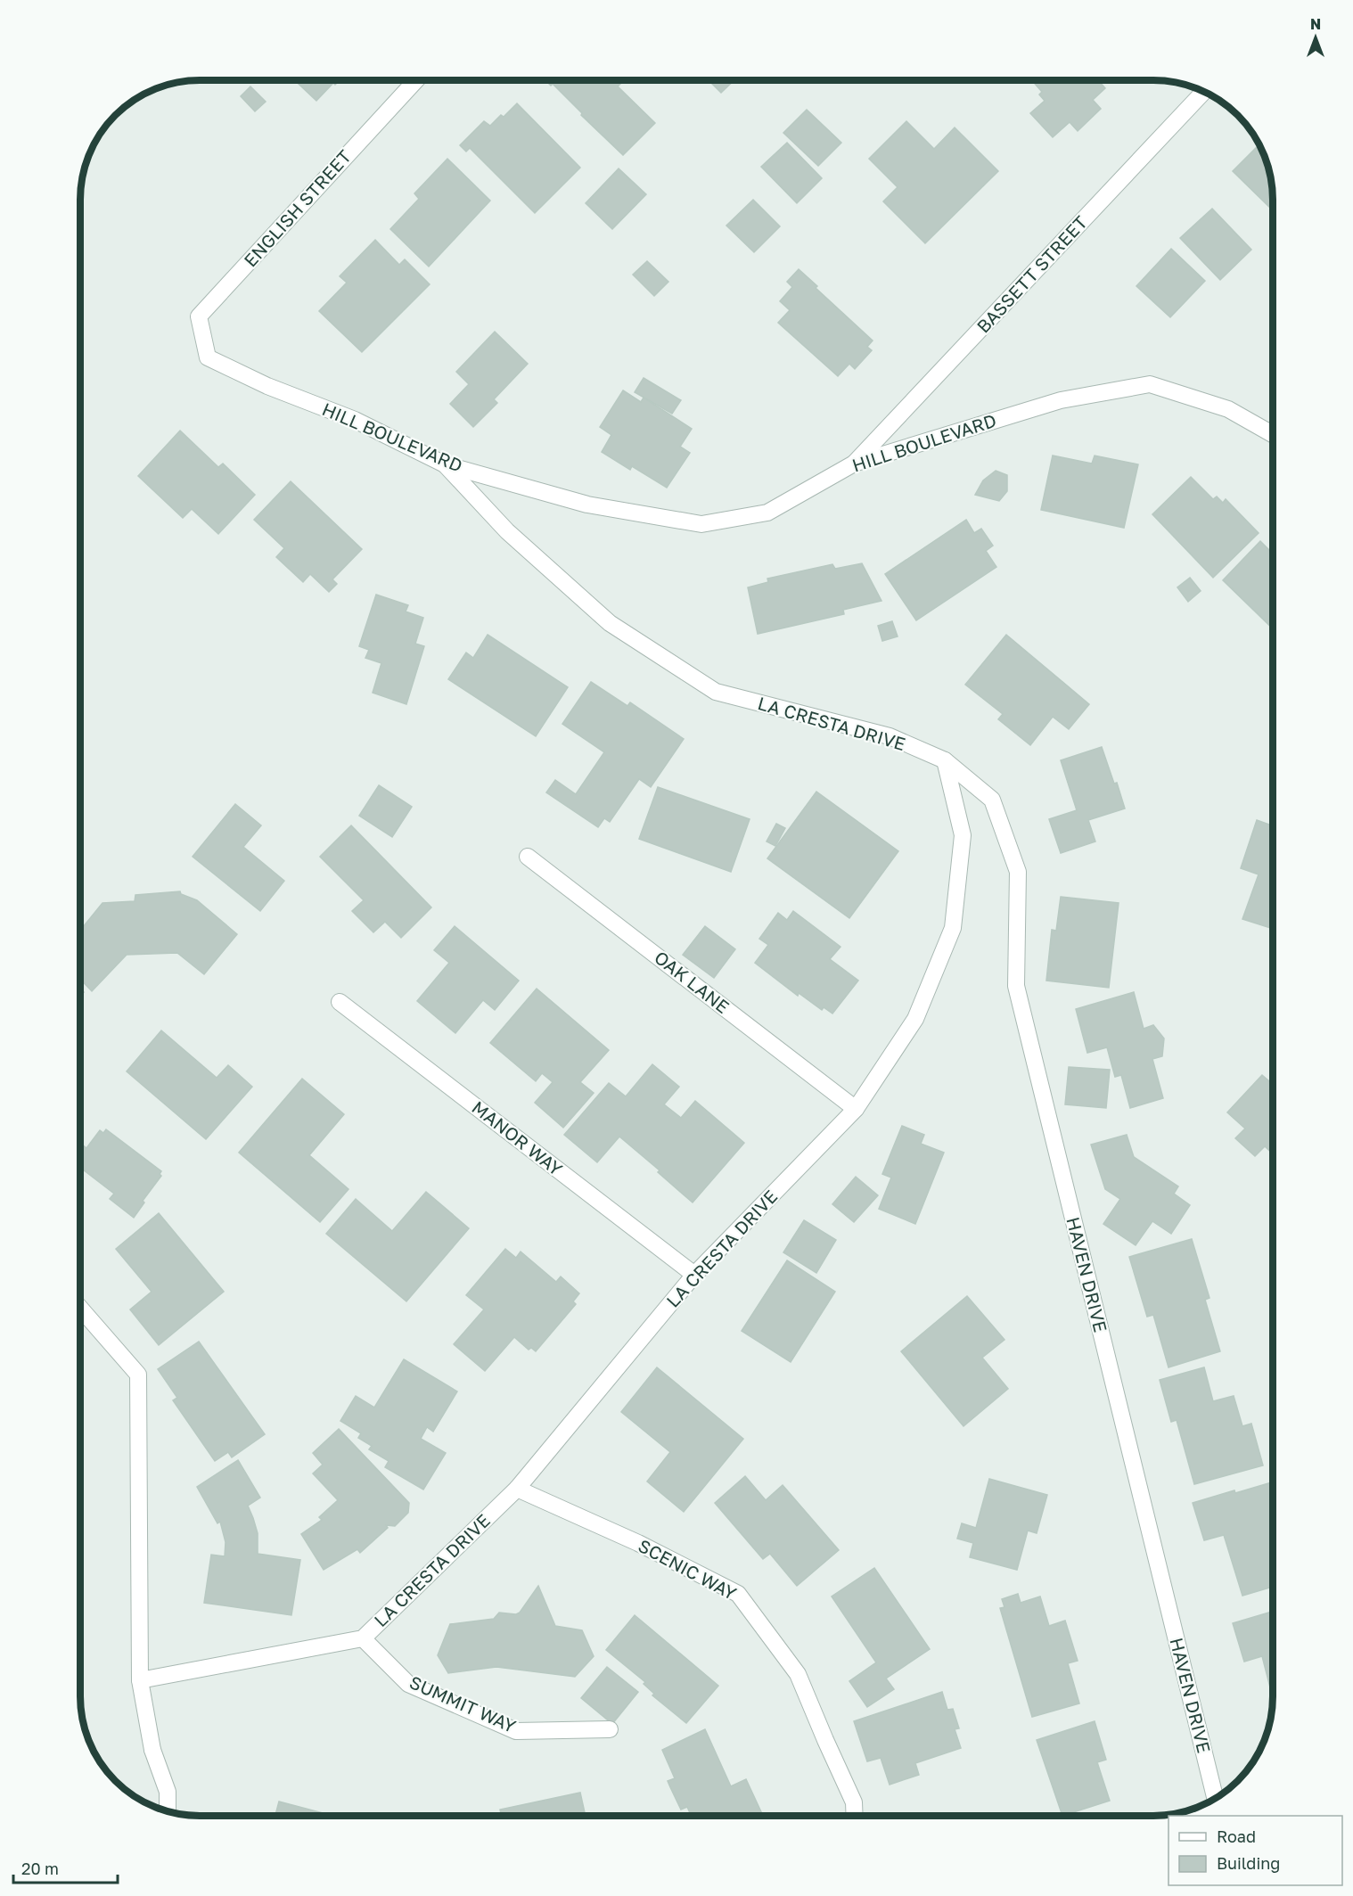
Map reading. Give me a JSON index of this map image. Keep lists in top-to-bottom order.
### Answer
{
  "streets": {
    "street": [
      "ENGLISH STREET",
      "BASSETT STREET",
      "HILL BOULEVARD",
      "LA CRESTA DRIVE",
      "OAK LANE",
      "MANOR WAY",
      "HAVEN DRIVE",
      "SCENIC WAY",
      "SUMMIT WAY"
    ]
  },
  "crossings": [
    ["ENGLISH STREET", "HILL BOULEVARD"],
    ["BASSETT STREET", "HILL BOULEVARD"],
    ["HILL BOULEVARD", "LA CRESTA DRIVE"],
    ["LA CRESTA DRIVE", "OAK LANE"],
    ["LA CRESTA DRIVE", "MANOR WAY"],
    ["LA CRESTA DRIVE", "HAVEN DRIVE"],
    ["LA CRESTA DRIVE", "SCENIC WAY"],
    ["LA CRESTA DRIVE", "SUMMIT WAY"]
  ],
  "legend": ["Road", "Building"],
  "scale_bar": "20 m",
  "north": "top"
}
